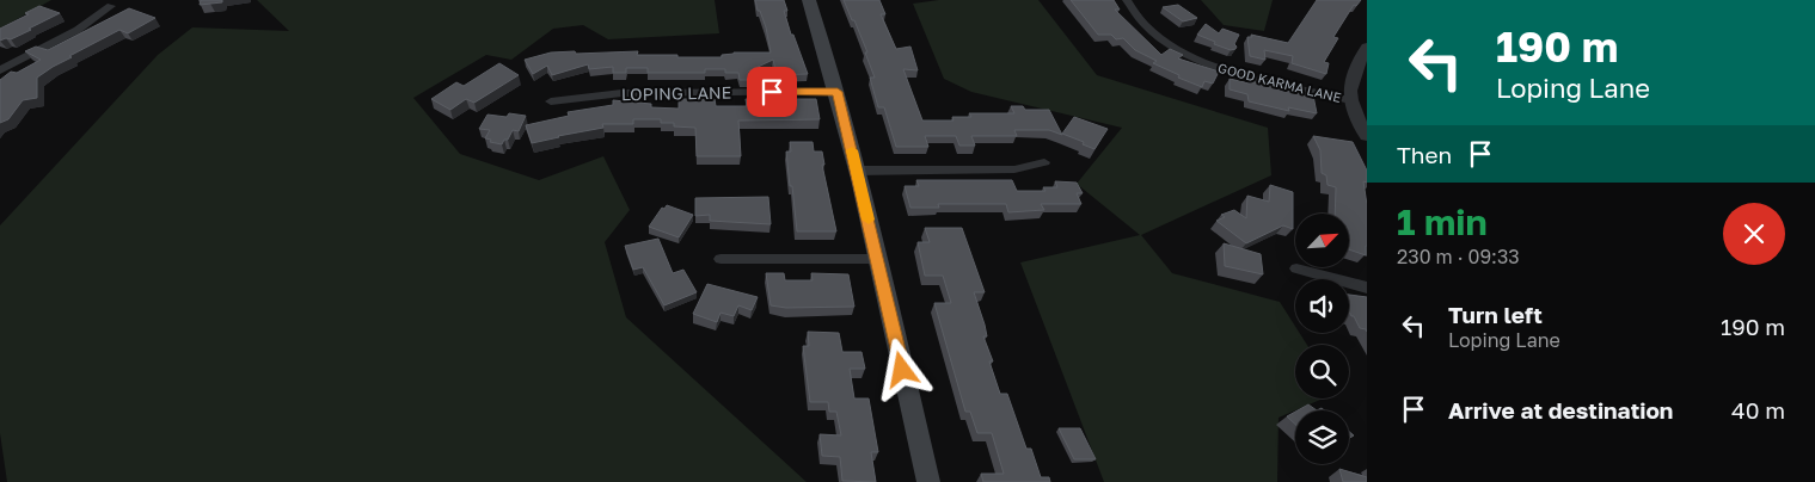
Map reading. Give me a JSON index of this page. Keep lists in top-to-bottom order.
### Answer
{
  "streets": {
    "street": ["GOOD KARMA LANE", "LOPING LANE"]
  },
  "north": "top right",
  "page": {
    "turn": ["190 m", "Loping Lane"],
    "then": "Then",
    "heading": ["1 min", "230 m · 09:33"],
    "list": [
      {
        "name": "Turn left",
        "note": "Loping Lane",
        "value": "190 m"
      },
      {
        "name": "Arrive at destination",
        "value": "40 m"
      }
    ]
  }
}
